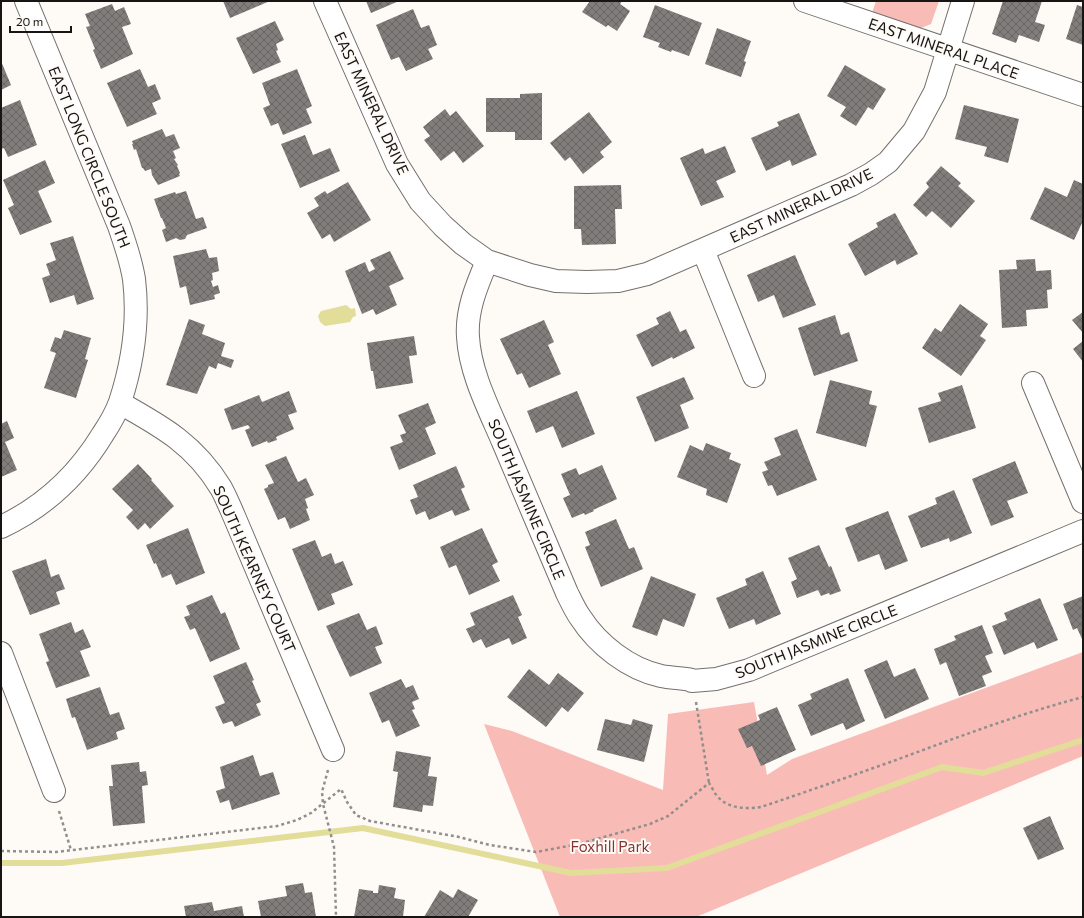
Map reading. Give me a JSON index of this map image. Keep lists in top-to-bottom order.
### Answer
{
  "streets": {
    "street": [
      "EAST MINERAL PLACE",
      "EAST MINERAL DRIVE",
      "EAST LONG CIRCLE SOUTH",
      "SOUTH JASMINE CIRCLE",
      "SOUTH KEARNEY COURT"
    ]
  },
  "crossings": [
    ["EAST MINERAL PLACE", "EAST MINERAL DRIVE"],
    ["EAST MINERAL DRIVE", "SOUTH JASMINE CIRCLE"],
    ["EAST LONG CIRCLE SOUTH", "SOUTH KEARNEY COURT"]
  ],
  "parks": ["Foxhill Park"],
  "scale_bar": "20 m"
}
